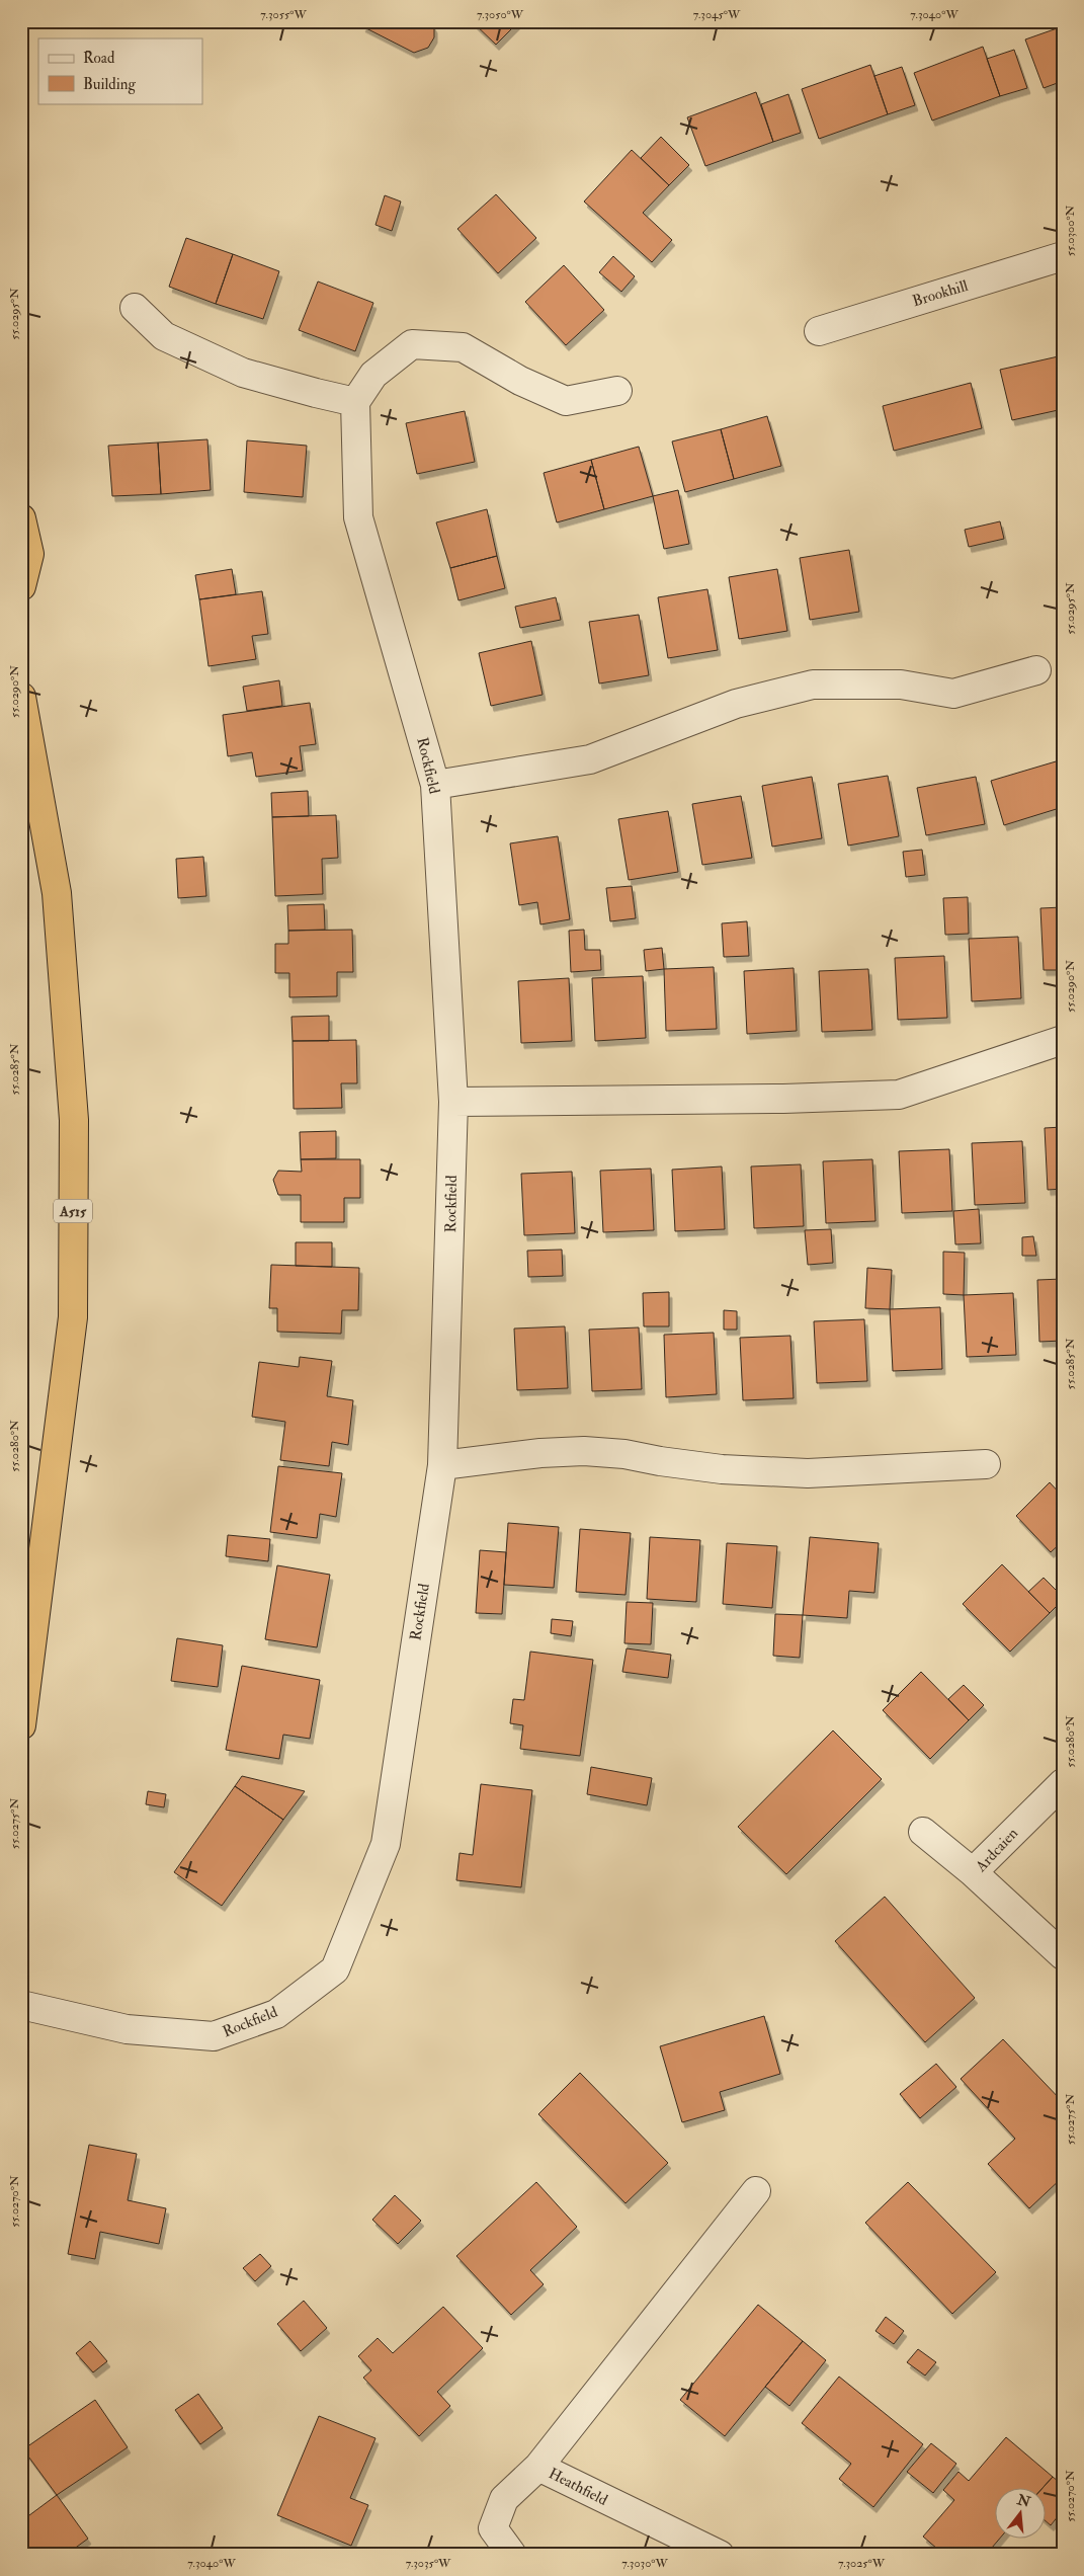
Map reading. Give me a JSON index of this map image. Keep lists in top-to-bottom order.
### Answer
{
  "streets": {
    "highway": ["A515"],
    "street": [
      "Brookhill",
      "Rockfield",
      "Ardcaien",
      "Heathfield"
    ]
  },
  "legend": ["Road", "Building"],
  "north": "top",
  "coordinates": [
    "7.3055°W",
    "7.3050°W",
    "7.3045°W",
    "7.3040°W",
    "55.0300°N",
    "55.0295°N",
    "55.0290°N",
    "55.0285°N",
    "55.0280°N",
    "55.0275°N",
    "55.0270°N",
    "7.3035°W",
    "7.3030°W",
    "7.3025°W"
  ]
}
